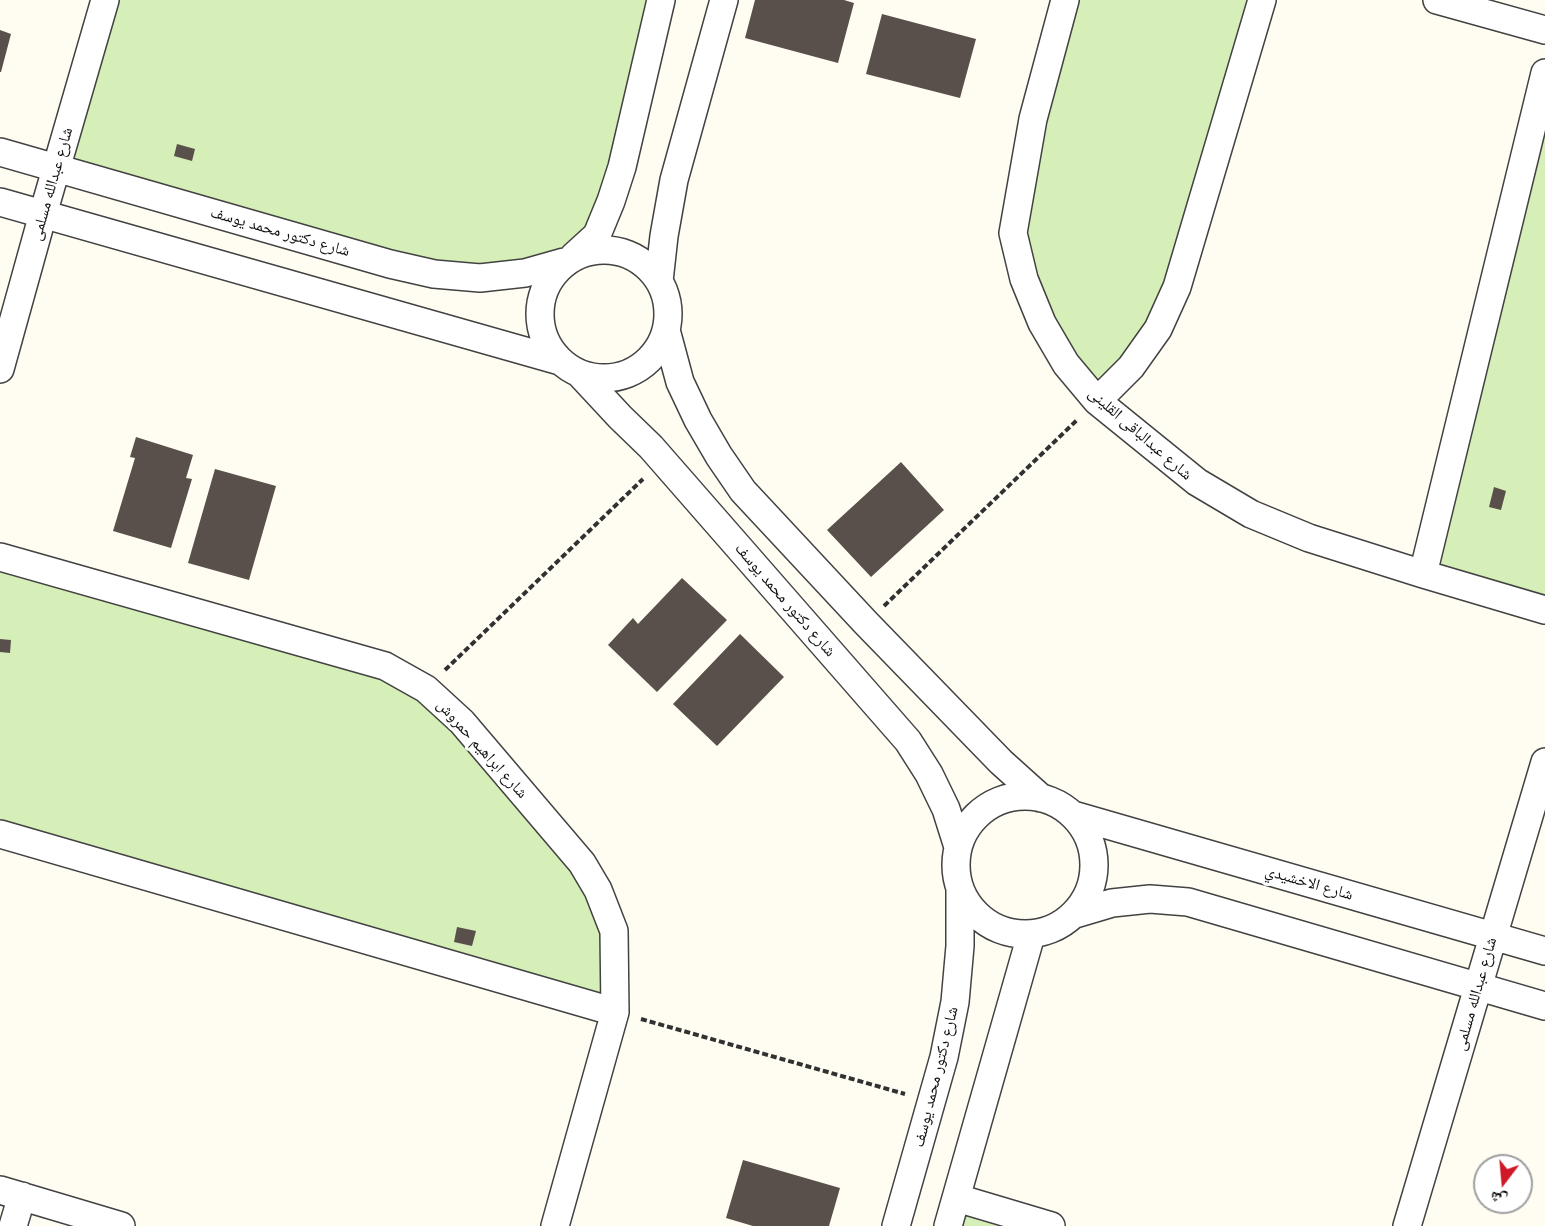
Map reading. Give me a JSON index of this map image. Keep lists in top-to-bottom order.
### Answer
{
  "streets": {
    "street": [
      "شارع عبدالله مسلمى",
      "شارع دكتور محمد يوسف",
      "شارع عبدالباقى القلينى",
      "شارع ابراهيم حمروش",
      "شارع الاخشيدي"
    ]
  },
  "crossings": [
    ["شارع عبدالله مسلمى", "شارع دكتور محمد يوسف"],
    ["شارع عبدالله مسلمى", "شارع الاخشيدي"],
    ["شارع دكتور محمد يوسف", "شارع الاخشيدي"]
  ],
  "north": "bottom"
}
